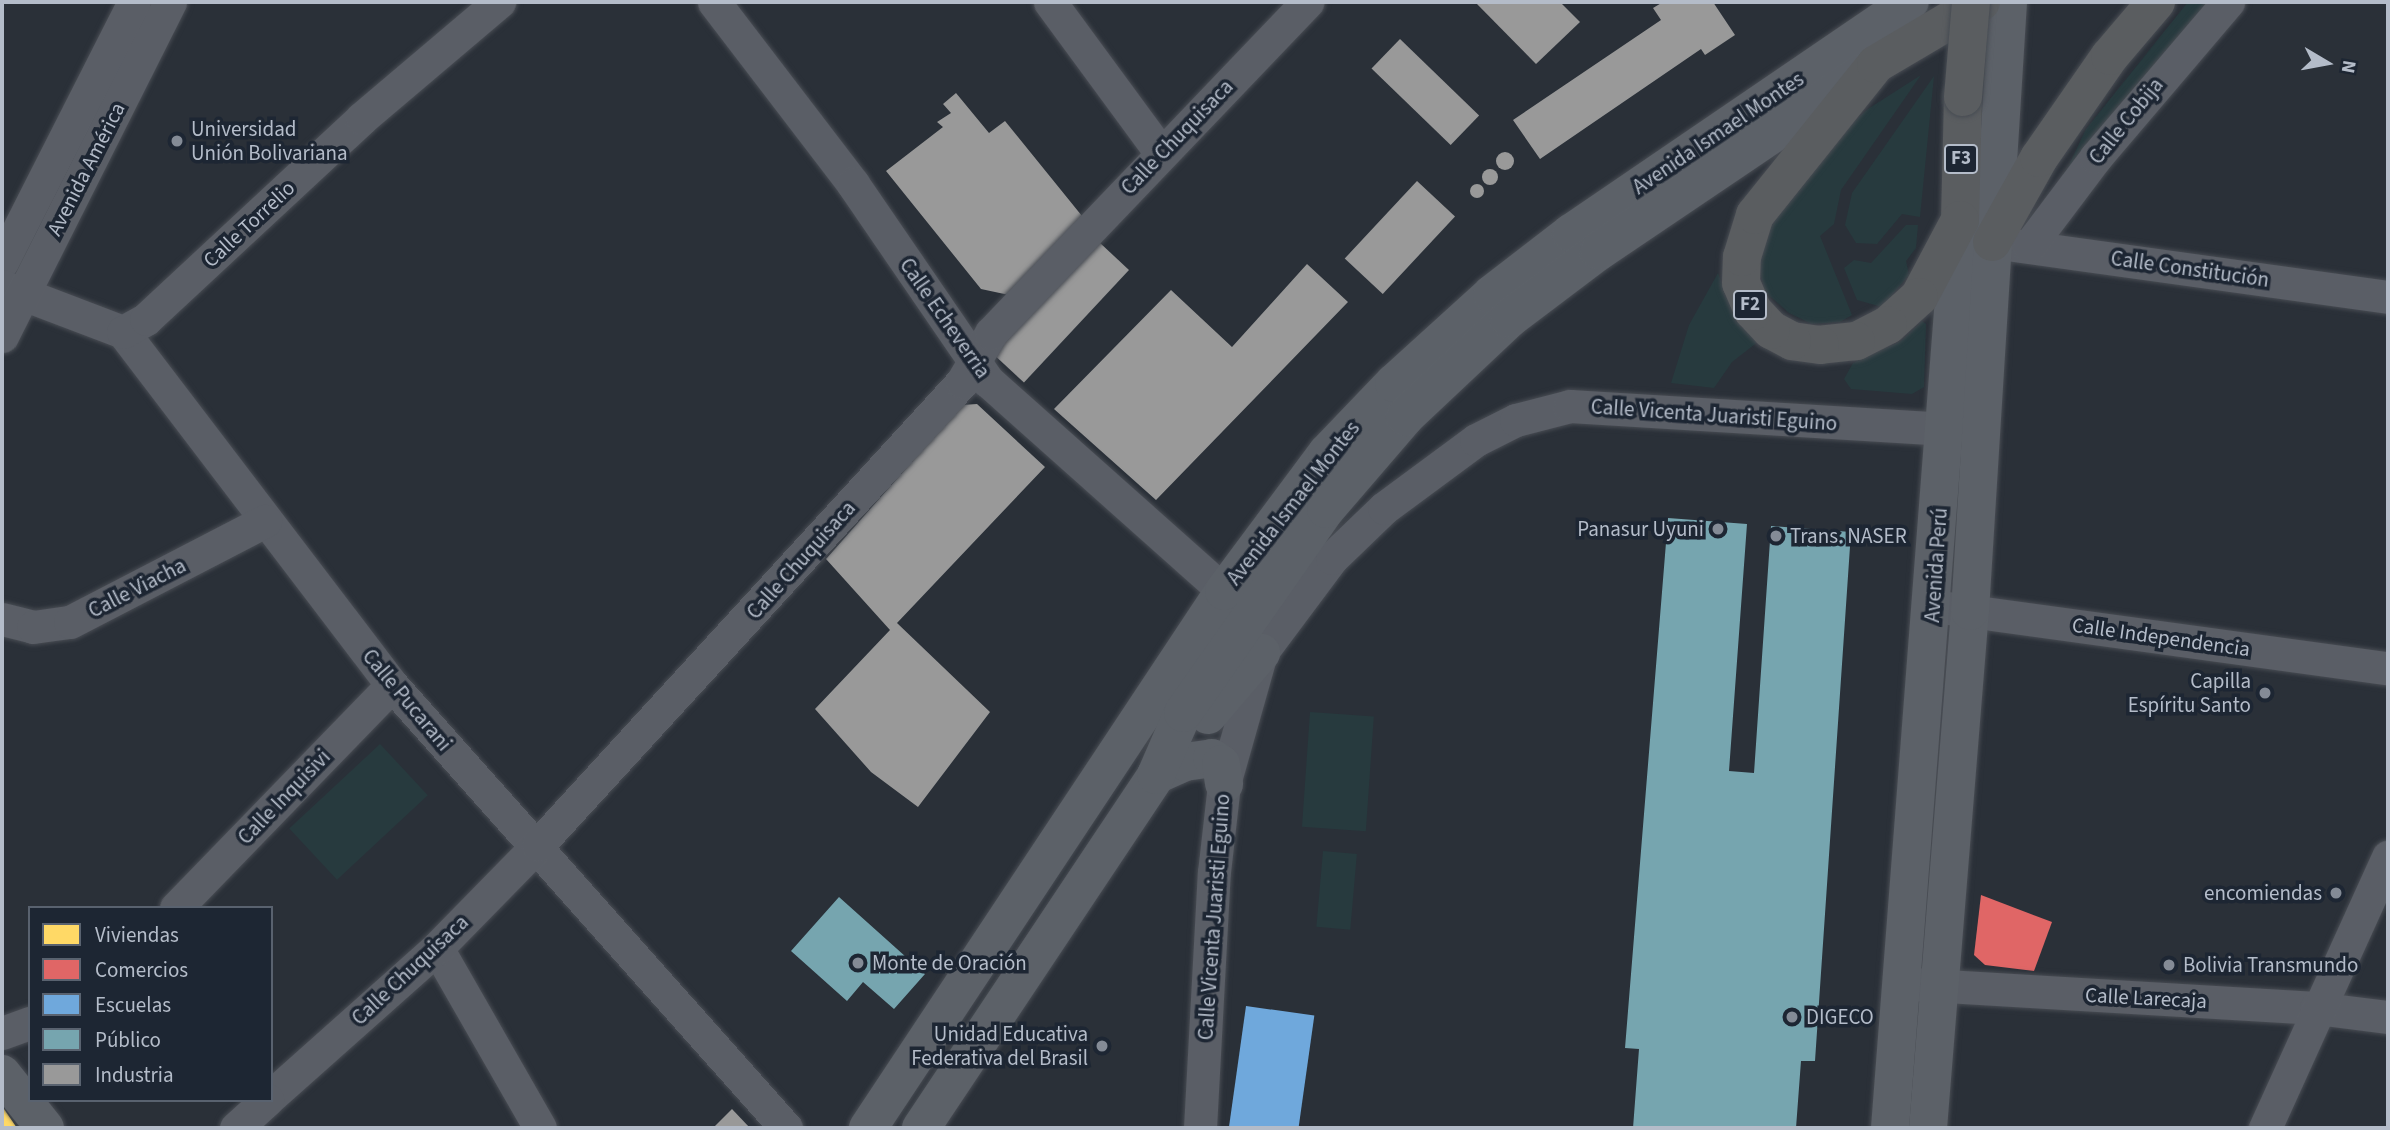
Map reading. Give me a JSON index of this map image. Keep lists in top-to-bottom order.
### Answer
{
  "streets": {
    "highway": ["F3", "F2", "Avenida Perú"],
    "main road": ["Avenida Ismael Montes"],
    "street": [
      "Calle Cobija",
      "Calle Chuquisaca",
      "Avenida América",
      "Calle Torrelio",
      "Calle Constitución",
      "Calle Echeverria",
      "Calle Vicenta Juaristi Eguino",
      "Calle Viacha",
      "Calle Independencia",
      "Calle Pucarani",
      "Calle Inquisivi",
      "Calle Larecaja"
    ]
  },
  "crossings": [
    ["Calle Cobija", "Calle Constitución"],
    ["Calle Cobija", "Avenida Perú"],
    ["Avenida Ismael Montes", "F2"],
    ["Avenida Ismael Montes", "Calle Echeverria"],
    ["Calle Chuquisaca", "Calle Echeverria"],
    ["Calle Chuquisaca", "Calle Pucarani"],
    ["Calle Torrelio", "Calle Pucarani"],
    ["Calle Constitución", "Avenida Perú"],
    ["F2", "Avenida Perú"],
    ["Calle Vicenta Juaristi Eguino", "Avenida Perú"],
    ["Avenida Perú", "Calle Independencia"],
    ["Avenida Perú", "Calle Larecaja"],
    ["Calle Viacha", "Calle Pucarani"],
    ["Calle Pucarani", "Calle Inquisivi"]
  ],
  "places": [
    "Universidad Unión Bolivariana",
    "Panasur Uyuni",
    "Trans. NASER",
    "Capilla Espíritu Santo",
    "encomiendas",
    "Monte de Oración",
    "Bolivia Transmundo",
    "DIGECO",
    "Unidad Educativa Federativa del Brasil"
  ],
  "legend": [
    "Viviendas",
    "Comercios",
    "Escuelas",
    "Público",
    "Industria"
  ],
  "north": "right"
}
